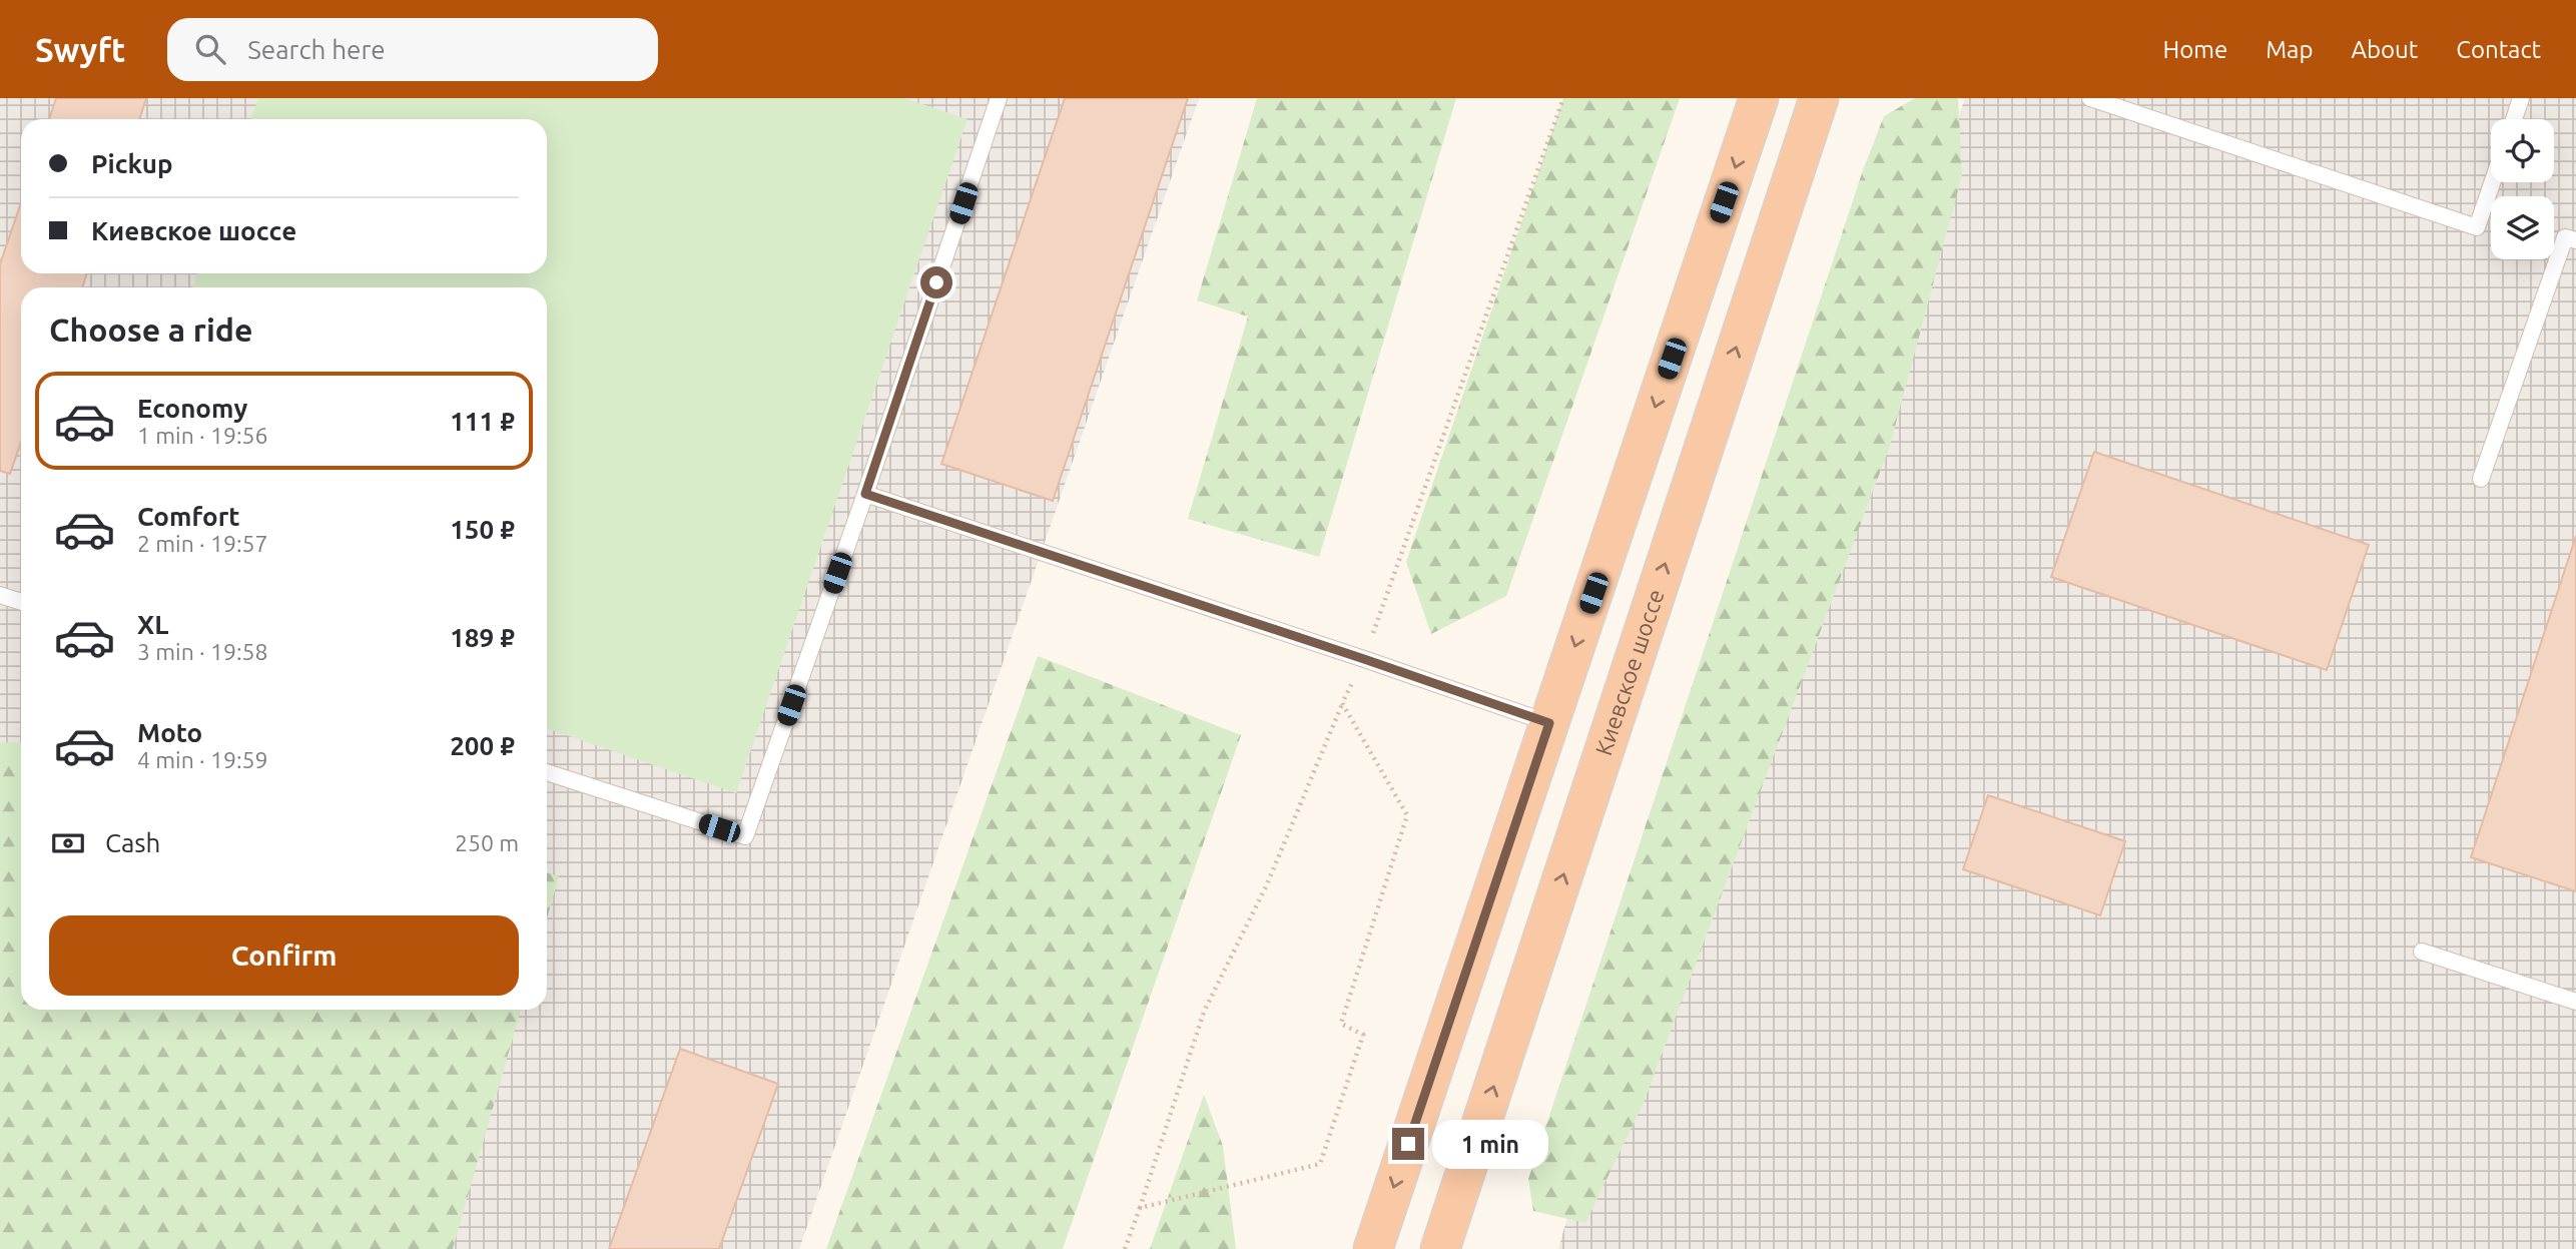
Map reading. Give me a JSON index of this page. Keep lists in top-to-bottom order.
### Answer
{
  "streets": {
    "highway": ["Киевское шоссе"]
  },
  "page": {
    "header": "Swyft",
    "search": "Search here",
    "nav": [
      "Home",
      "Map",
      "About",
      "Contact"
    ],
    "banner": ["Pickup", "Киевское шоссе"],
    "heading": "Choose a ride",
    "list": [
      {
        "name": "Economy",
        "note": "1 min · 19:56",
        "value": "111 ₽"
      },
      {
        "name": "Comfort",
        "note": "2 min · 19:57",
        "value": "150 ₽"
      },
      {
        "name": "XL",
        "note": "3 min · 19:58",
        "value": "189 ₽"
      },
      {
        "name": "Moto",
        "note": "4 min · 19:59",
        "value": "200 ₽"
      }
    ],
    "pay": ["Cash", "250 m"],
    "buttons": "Confirm",
    "bubble": "1 min"
  }
}
